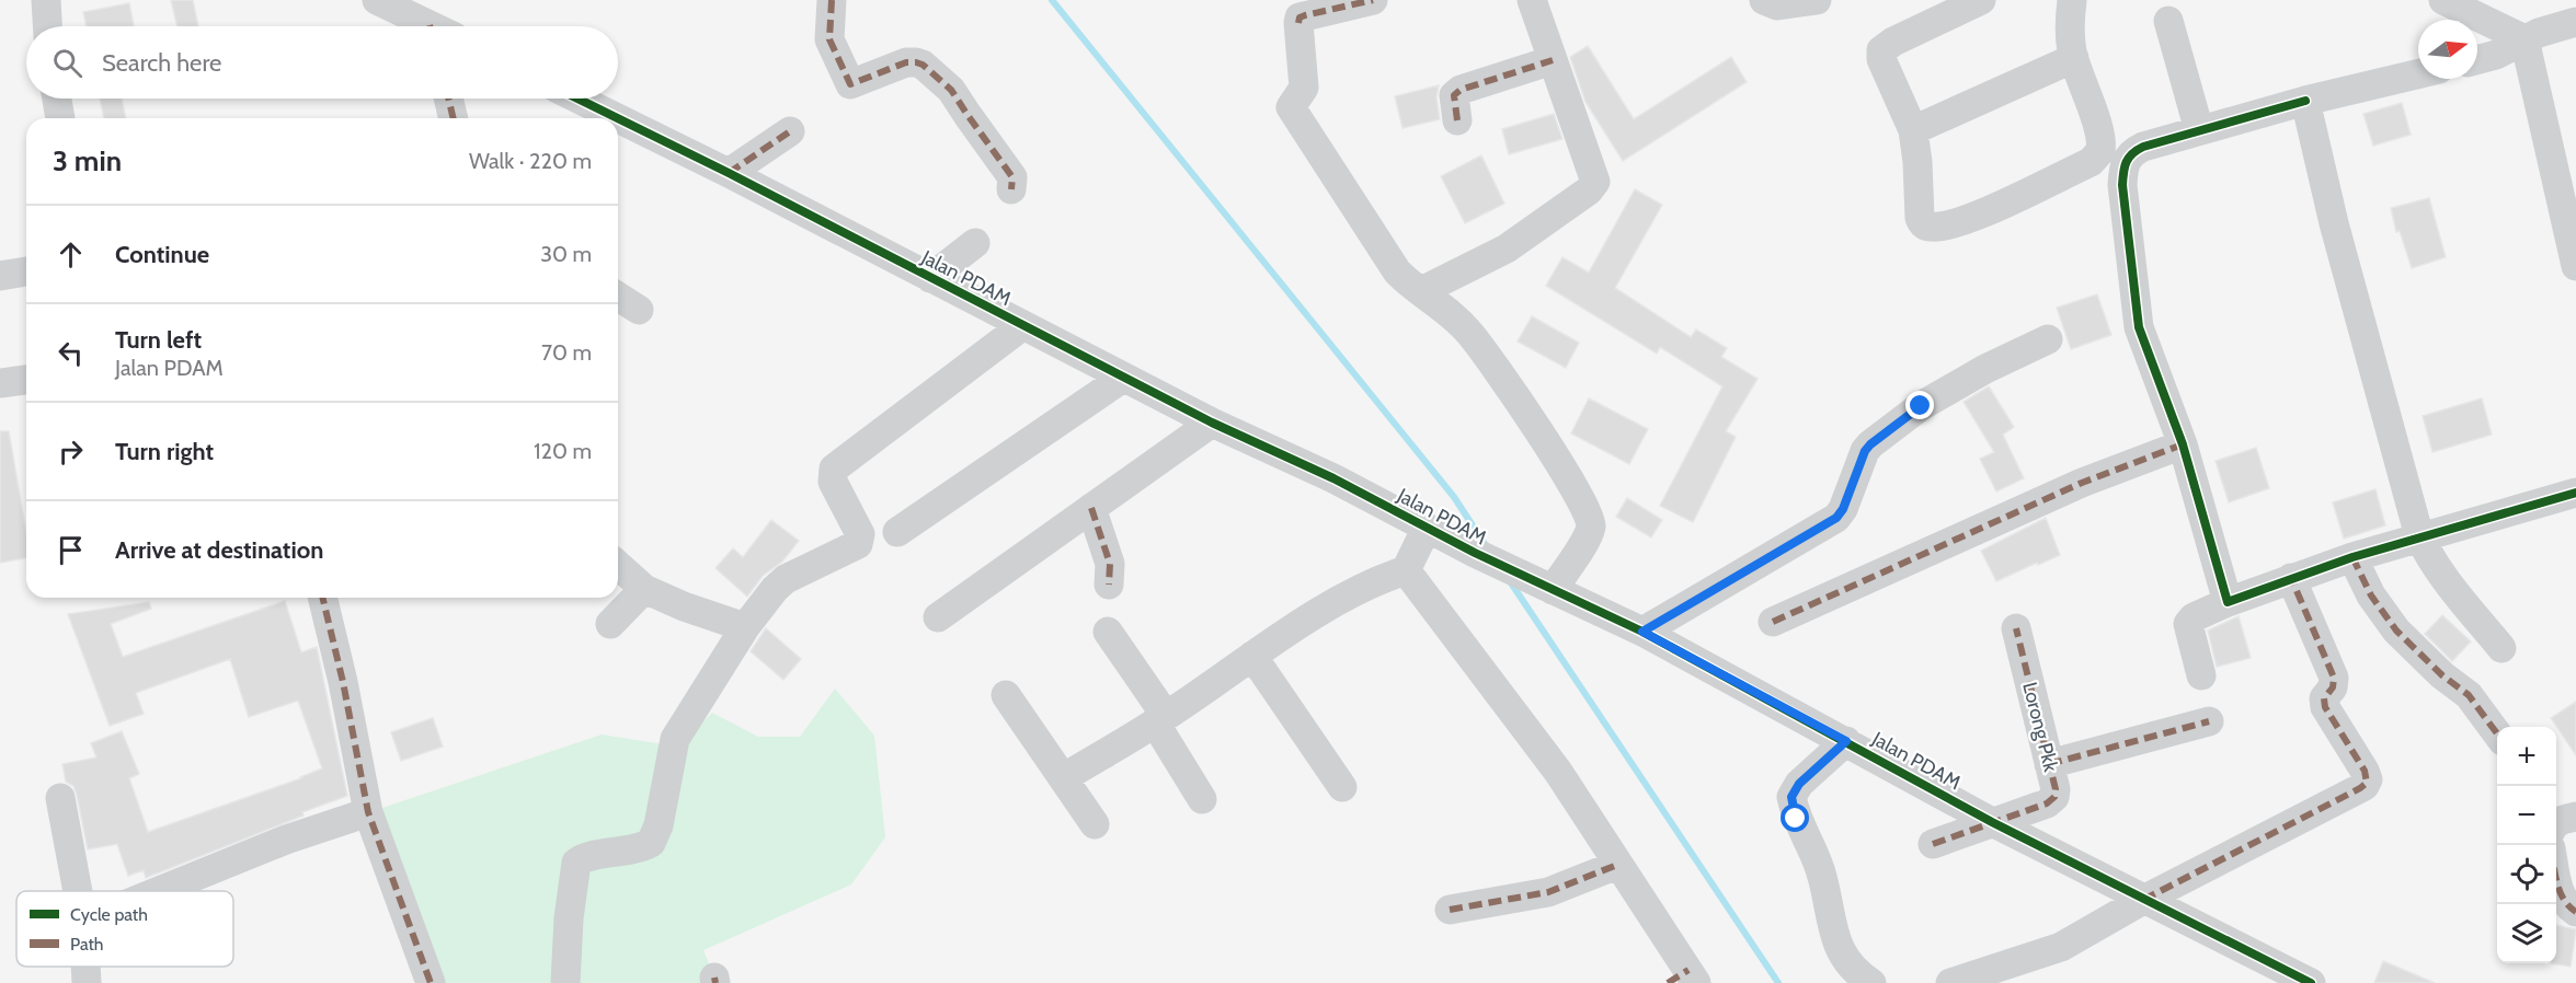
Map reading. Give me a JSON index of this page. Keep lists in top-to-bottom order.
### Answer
{
  "streets": {
    "street": ["Jalan PDAM", "Lorong Pkk"]
  },
  "crossings": [
    ["Jalan PDAM", "Lorong Pkk"]
  ],
  "legend": ["Cycle path", "Path"],
  "north": "right",
  "page": {
    "search": "Search here",
    "heading": ["3 min", "Walk · 220 m"],
    "list": [
      ["Continue", "30 m"],
      ["Turn left", "Jalan PDAM", "70 m"],
      ["Turn right", "120 m"],
      "Arrive at destination"
    ],
    "map_buttons": ["+", "−"]
  }
}
